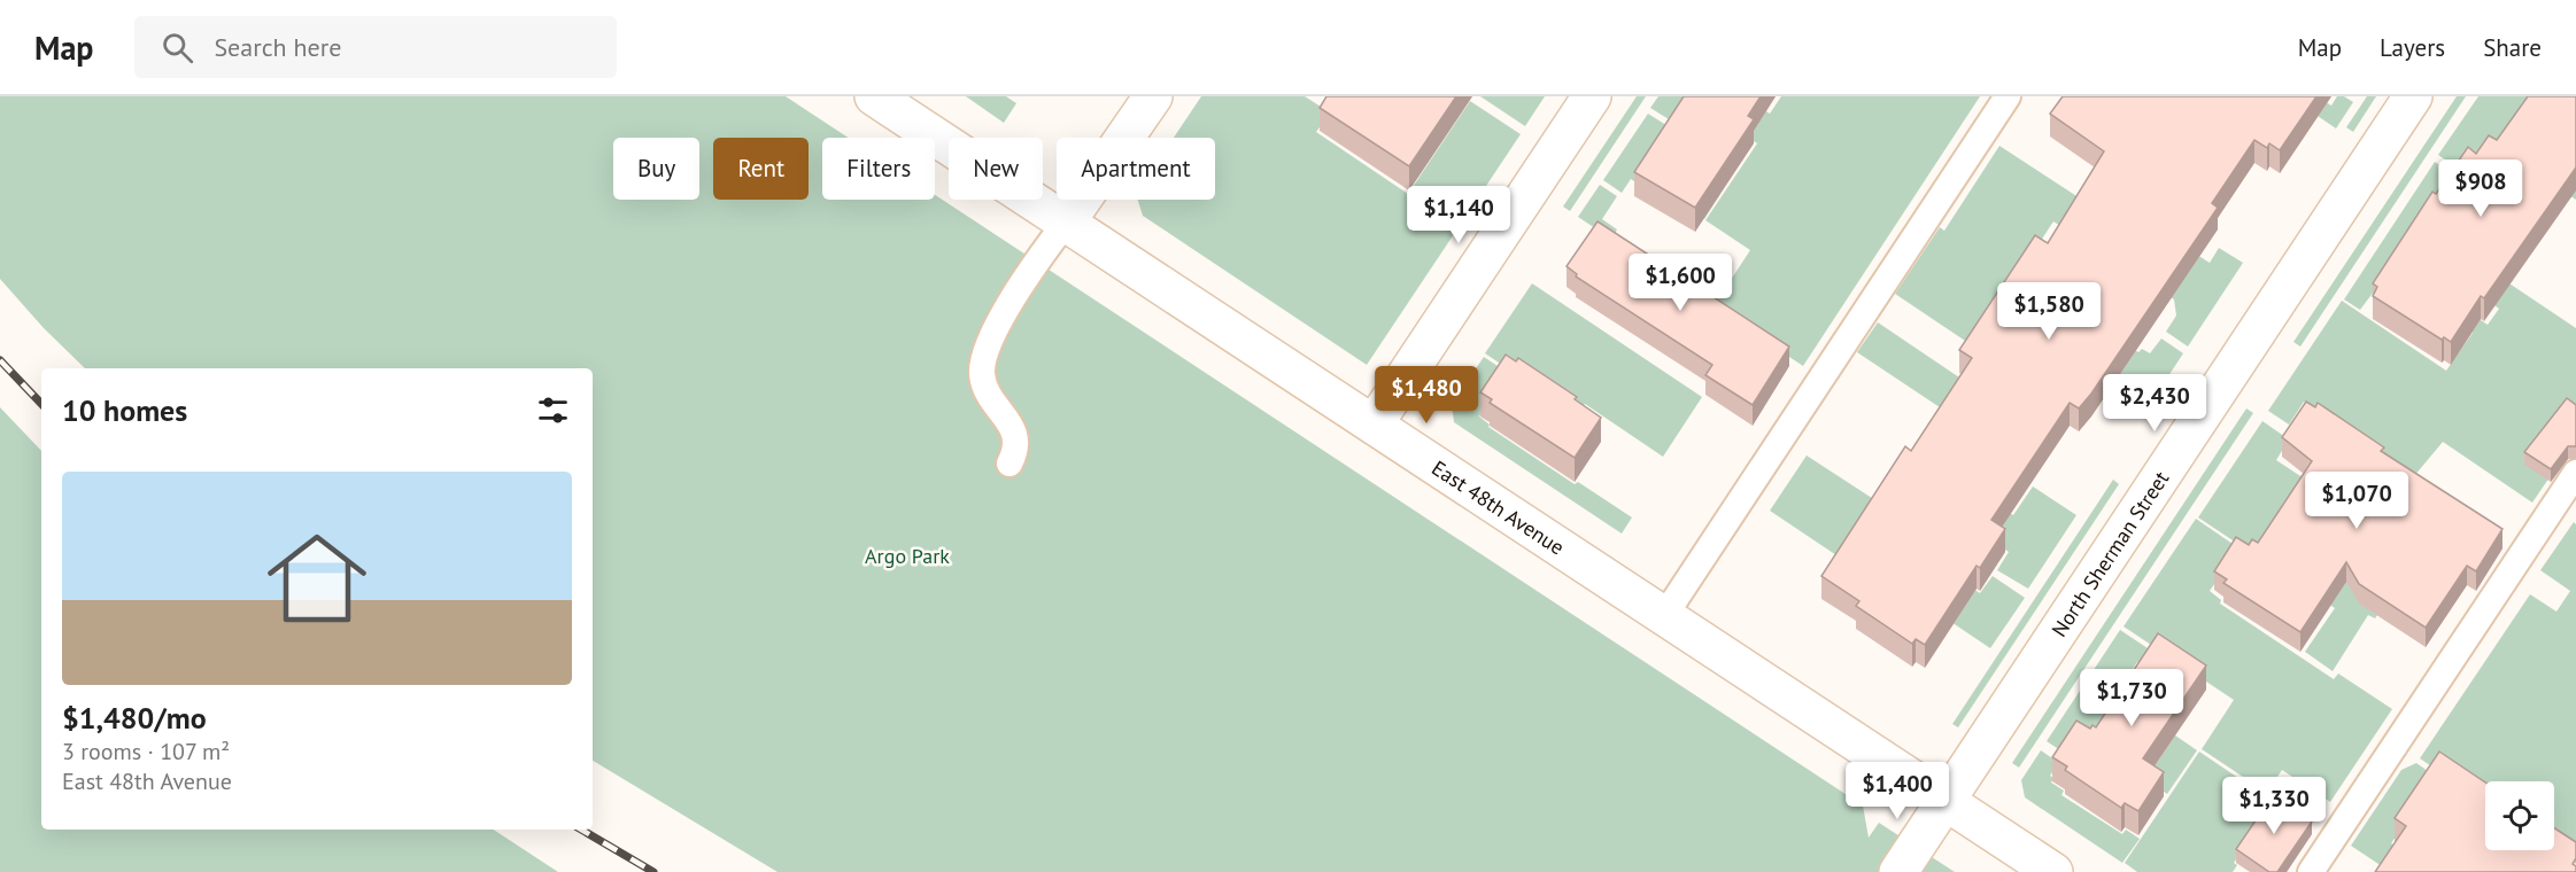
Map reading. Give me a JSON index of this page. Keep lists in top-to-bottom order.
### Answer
{
  "streets": {
    "street": ["East 48th Avenue", "North Sherman Street"]
  },
  "crossings": [
    ["East 48th Avenue", "North Sherman Street"]
  ],
  "parks": ["Argo Park"],
  "page": {
    "header": "Map",
    "search": "Search here",
    "nav": ["Map", "Layers", "Share"],
    "chip": [
      "Buy",
      "Rent",
      "Filters",
      "New",
      "Apartment"
    ],
    "price": [
      "$908",
      "$1,140",
      "$1,600",
      "$1,580",
      "$1,480",
      "$2,430",
      "$1,070",
      "$1,730",
      "$1,400",
      "$1,330"
    ],
    "heading": "10 homes",
    "list": [
      {
        "name": "$1,480/mo",
        "note": "3 rooms · 107 m² · East 48th Avenue"
      }
    ]
  }
}
